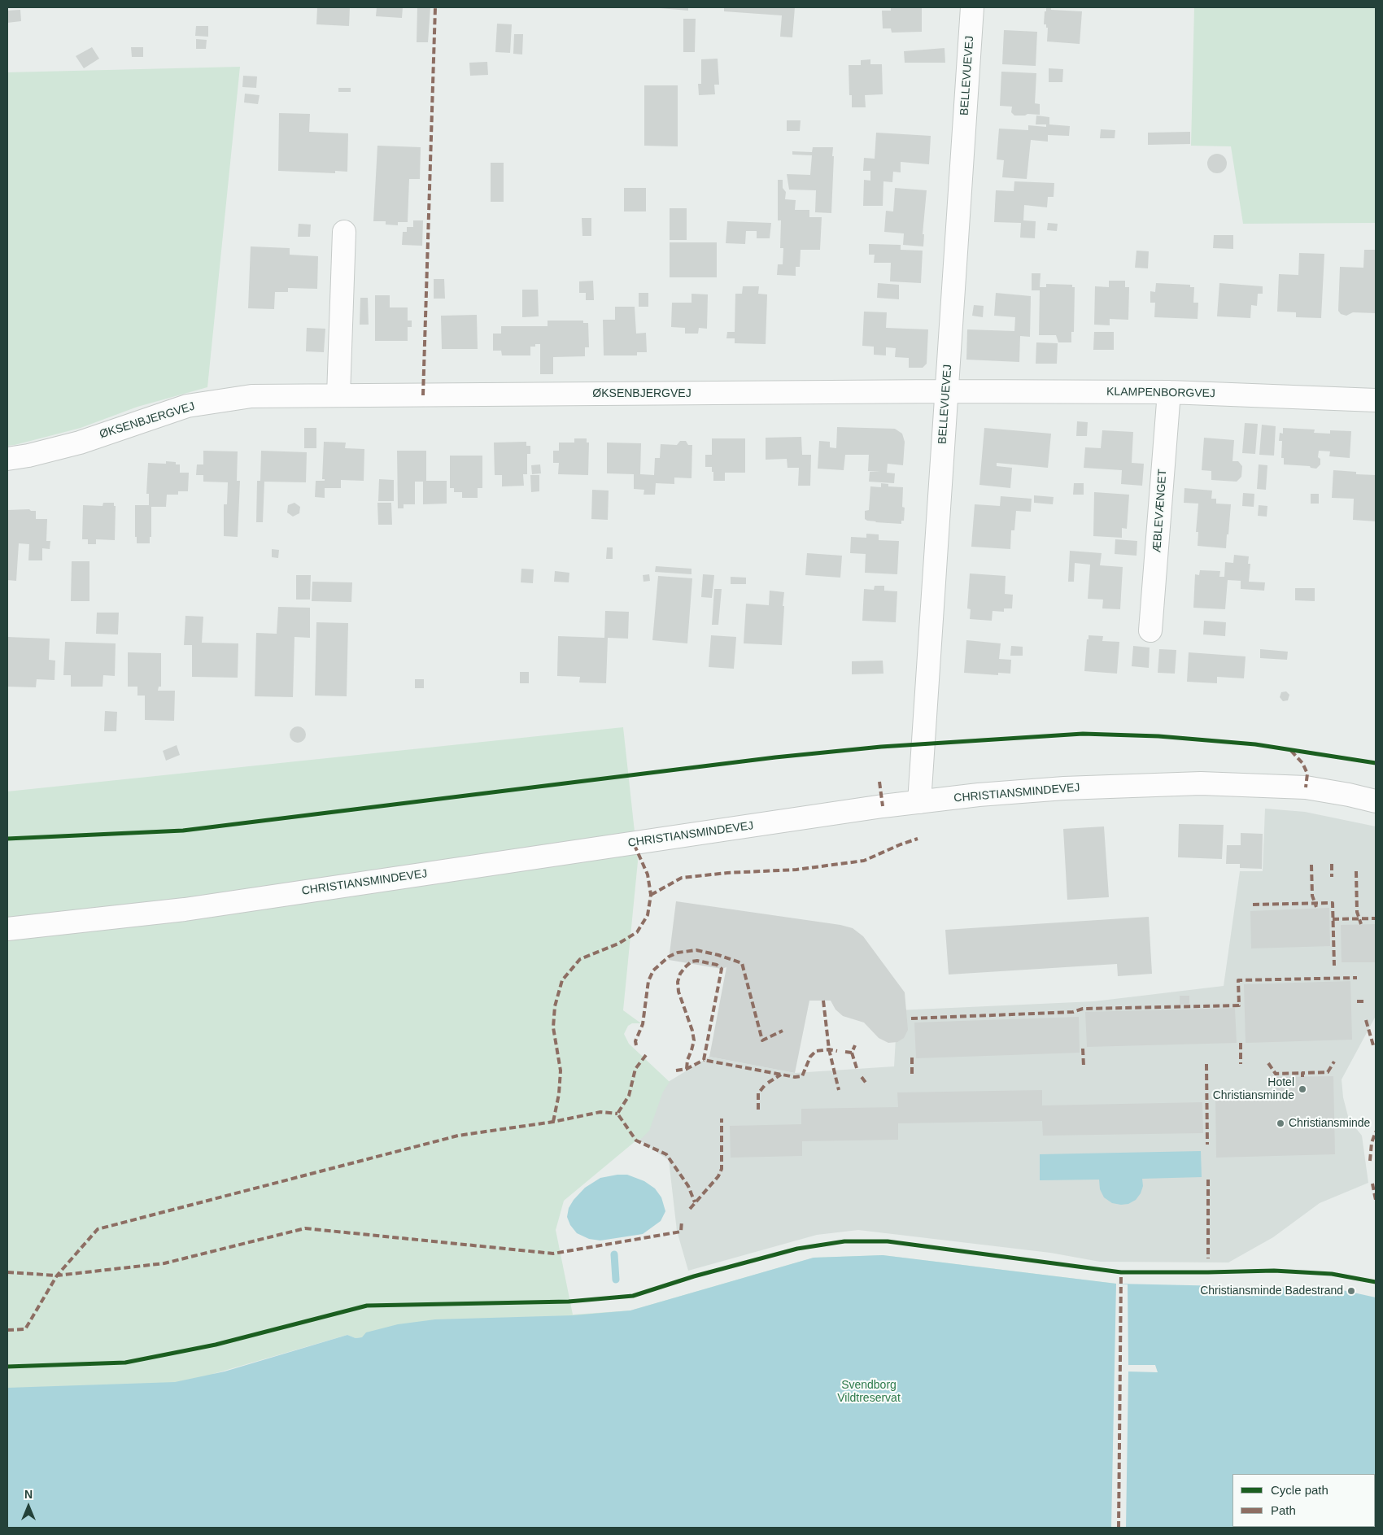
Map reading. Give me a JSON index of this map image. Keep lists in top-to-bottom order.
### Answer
{
  "streets": {
    "street": [
      "BELLEVUEVEJ",
      "KLAMPENBORGVEJ",
      "ØKSENBJERGVEJ",
      "ÆBLEVÆNGET",
      "CHRISTIANSMINDEVEJ"
    ]
  },
  "crossings": [
    ["BELLEVUEVEJ", "KLAMPENBORGVEJ"],
    ["BELLEVUEVEJ", "ØKSENBJERGVEJ"],
    ["BELLEVUEVEJ", "CHRISTIANSMINDEVEJ"],
    ["KLAMPENBORGVEJ", "ØKSENBJERGVEJ"],
    ["KLAMPENBORGVEJ", "ÆBLEVÆNGET"]
  ],
  "parks": ["Svendborg Vildtreservat"],
  "places": ["Hotel Christiansminde", "Christiansminde", "Christiansminde Badestrand"],
  "legend": ["Cycle path", "Path"],
  "north": "top"
}
